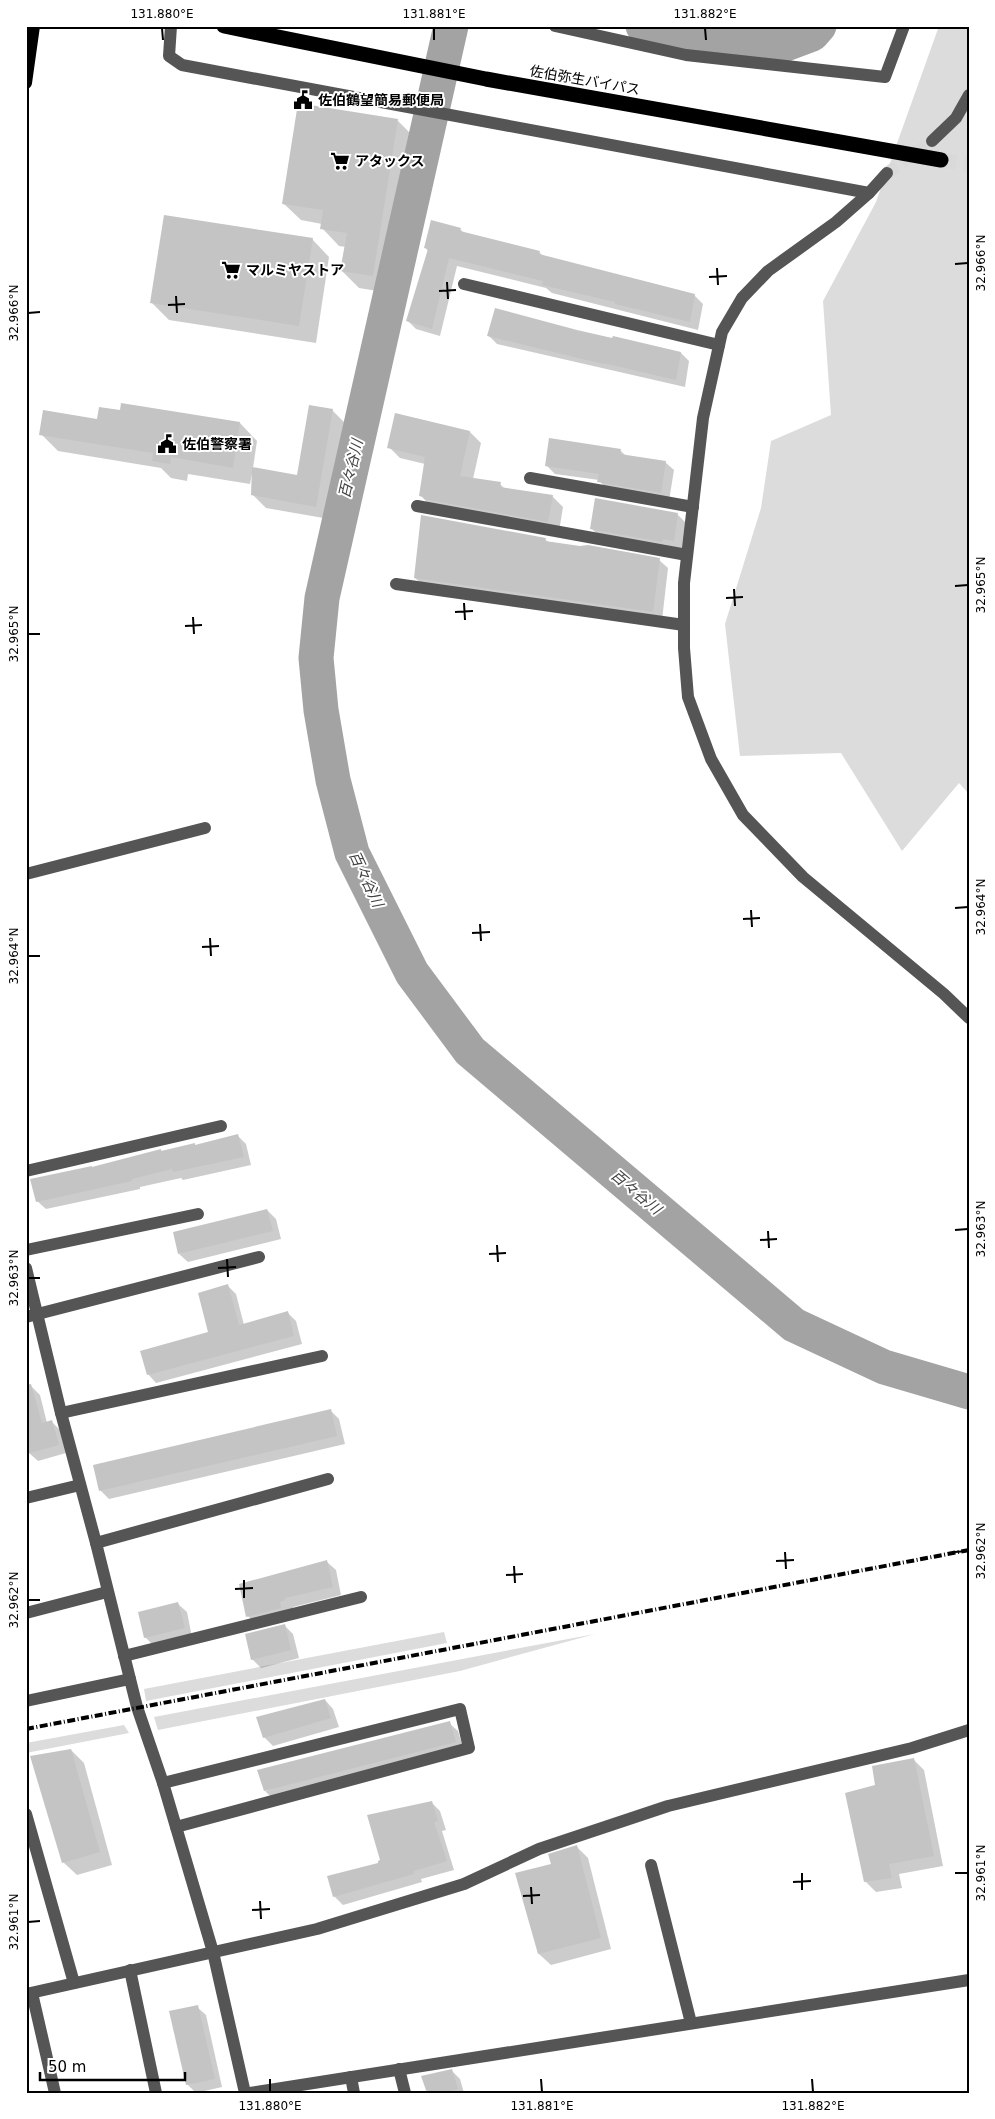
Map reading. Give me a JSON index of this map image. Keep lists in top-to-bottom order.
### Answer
{
  "streets": {
    "highway": ["佐伯弥生バイパス"]
  },
  "water": ["百々谷川"],
  "places": {
    "public building": ["佐伯鶴望簡易郵便局", "佐伯警察署"],
    "supermarket": ["アタックス", "マルミヤストア"]
  },
  "scale_bar": "50 m",
  "coordinates": [
    "131.880°E",
    "131.881°E",
    "131.882°E",
    "32.966°N",
    "32.965°N",
    "32.964°N",
    "32.963°N",
    "32.962°N",
    "32.961°N"
  ]
}
